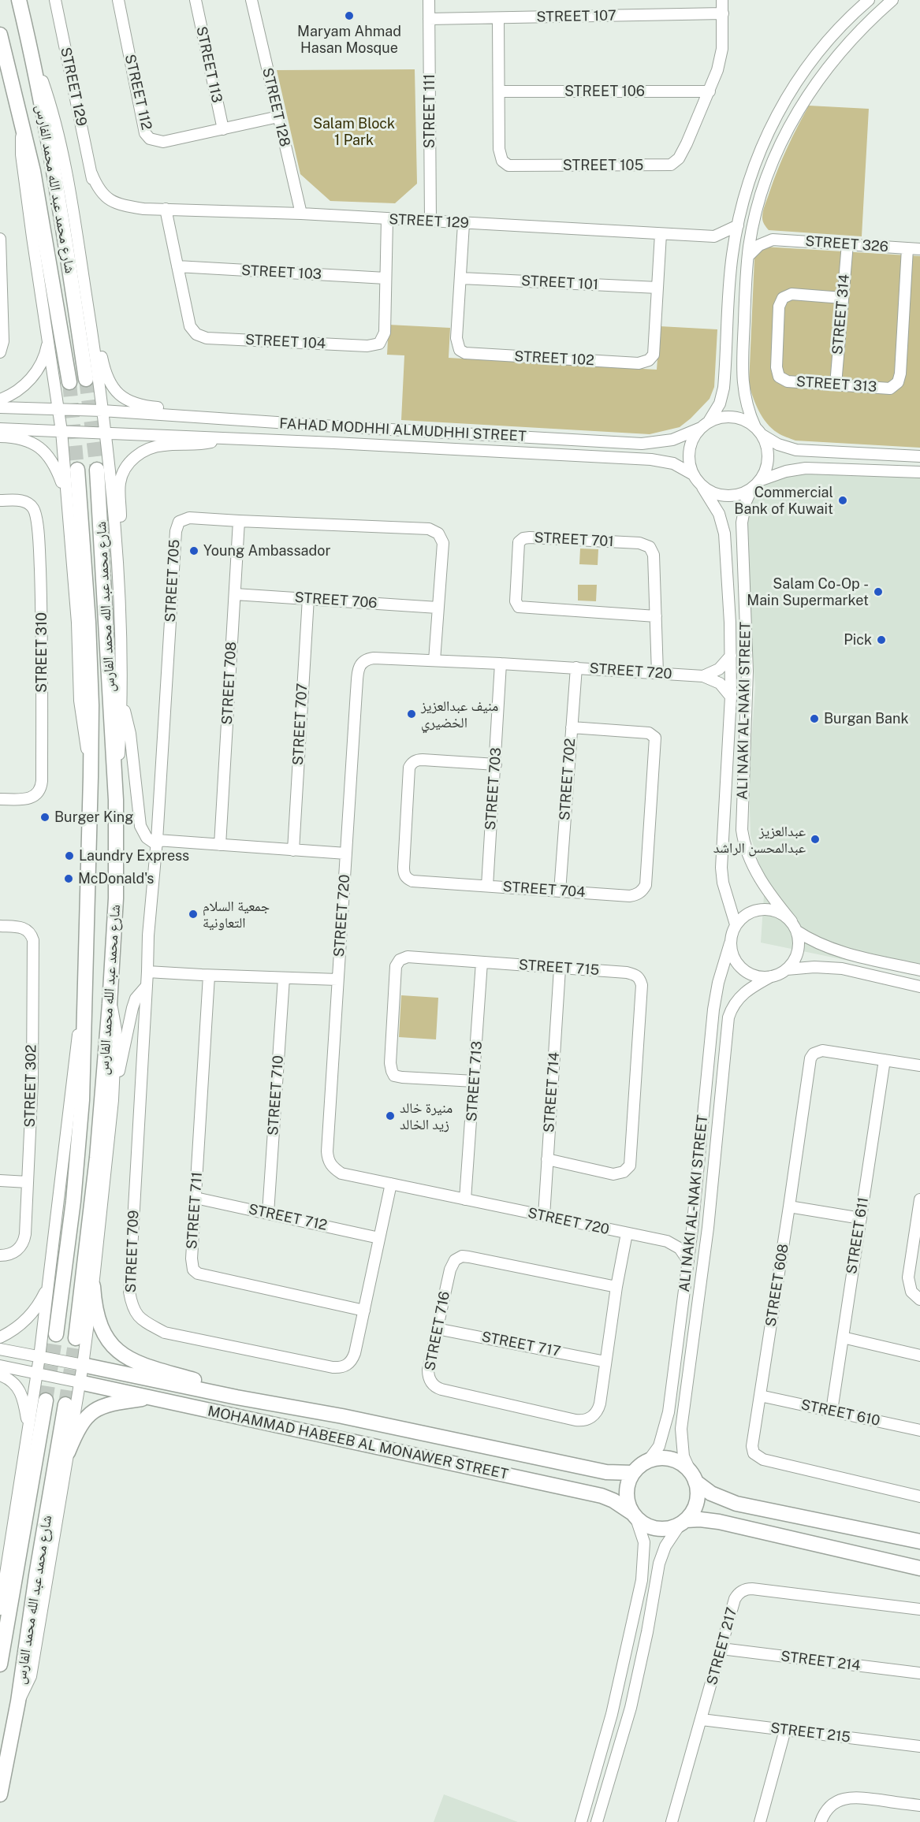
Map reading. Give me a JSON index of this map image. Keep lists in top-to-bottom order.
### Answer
{
  "streets": {
    "main road": ["شارع محمد عبد الله محمد الفارس", "MOHAMMAD HABEEB AL MONAWER STREET"],
    "street": [
      "STREET 107",
      "STREET 113",
      "STREET 129",
      "STREET 106",
      "STREET 112",
      "STREET 128",
      "STREET 111",
      "STREET 105",
      "STREET 326",
      "STREET 103",
      "STREET 101",
      "STREET 314",
      "STREET 104",
      "STREET 102",
      "STREET 313",
      "FAHAD MODHHI ALMUDHHI STREET",
      "STREET 701",
      "STREET 705",
      "STREET 706",
      "STREET 310",
      "STREET 720",
      "STREET 708",
      "ALI NAKI AL-NAKI STREET",
      "STREET 707",
      "STREET 702",
      "STREET 703",
      "STREET 704",
      "STREET 715",
      "STREET 713",
      "STREET 302",
      "STREET 714",
      "STREET 710",
      "STREET 711",
      "STREET 712",
      "STREET 611",
      "STREET 709",
      "STREET 608",
      "STREET 716",
      "STREET 717",
      "STREET 610",
      "STREET 217",
      "STREET 214",
      "STREET 215"
    ]
  },
  "crossings": [
    ["STREET 107", "STREET 111"],
    ["STREET 107", "STREET 105"],
    ["STREET 113", "STREET 112"],
    ["STREET 129", "STREET 128"],
    ["STREET 129", "STREET 111"],
    ["STREET 129", "STREET 104"],
    ["STREET 129", "STREET 102"],
    ["STREET 106", "STREET 105"],
    ["STREET 112", "STREET 128"],
    ["STREET 326", "STREET 314"],
    ["STREET 326", "STREET 313"],
    ["STREET 103", "STREET 104"],
    ["STREET 101", "STREET 102"],
    ["STREET 314", "STREET 313"],
    ["FAHAD MODHHI ALMUDHHI STREET", "ALI NAKI AL-NAKI STREET"],
    ["STREET 701", "STREET 720"],
    ["STREET 705", "STREET 706"],
    ["STREET 705", "STREET 720"],
    ["STREET 705", "STREET 708"],
    ["STREET 705", "STREET 709"],
    ["STREET 706", "STREET 708"],
    ["STREET 706", "STREET 707"],
    ["STREET 720", "ALI NAKI AL-NAKI STREET"],
    ["STREET 720", "STREET 702"],
    ["STREET 720", "STREET 703"],
    ["STREET 720", "STREET 713"],
    ["STREET 720", "STREET 714"],
    ["STREET 720", "STREET 709"],
    ["STREET 720", "STREET 716"],
    ["ALI NAKI AL-NAKI STREET", "MOHAMMAD HABEEB AL MONAWER STREET"],
    ["STREET 702", "STREET 704"],
    ["STREET 703", "STREET 704"],
    ["STREET 715", "STREET 713"],
    ["STREET 715", "STREET 714"],
    ["STREET 710", "STREET 712"],
    ["STREET 711", "STREET 712"],
    ["STREET 711", "STREET 709"],
    ["STREET 712", "STREET 709"],
    ["STREET 611", "STREET 608"],
    ["STREET 611", "STREET 610"],
    ["STREET 608", "STREET 610"],
    ["STREET 716", "STREET 717"],
    ["STREET 217", "STREET 214"],
    ["STREET 217", "STREET 215"]
  ],
  "parks": ["Salam Block 1 Park"],
  "places": [
    "Maryam Ahmad Hasan Mosque",
    "Commercial Bank of Kuwait",
    "Young Ambassador",
    "Salam Co-Op - Main Supermarket",
    "Pick",
    "منيف عبدالعزيز الخضيري",
    "Burgan Bank",
    "Burger King",
    "عبدالعزيز عبدالمحسن الراشد",
    "Laundry Express",
    "McDonald's",
    "جمعية السلام التعاونية",
    "منيرة خالد زيد الخالد"
  ]
}
